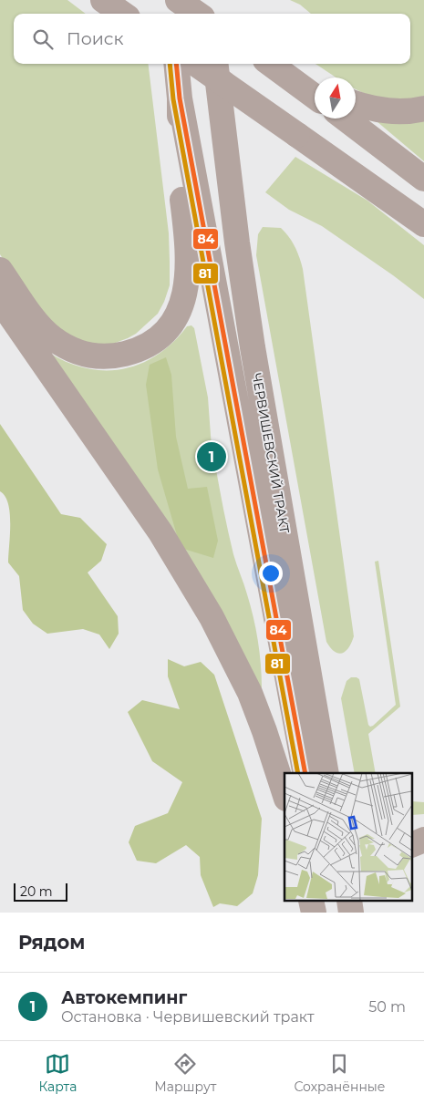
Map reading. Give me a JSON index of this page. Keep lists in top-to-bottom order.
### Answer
{
  "streets": {
    "highway": ["ЧЕРВИШЕВСКИЙ ТРАКТ"]
  },
  "lines": ["transit line 84", "transit line 81"],
  "scale_bar": "20 m",
  "north": "top",
  "page": {
    "search": "Поиск",
    "pins": "1",
    "scale": "20 m",
    "heading": "Рядом",
    "list": [
      {
        "mark": "1",
        "name": "Автокемпинг",
        "note": "Остановка · Червишевский тракт",
        "value": "50 m"
      }
    ],
    "nav": ["Карта", "Маршрут", "Сохранённые"]
  }
}
